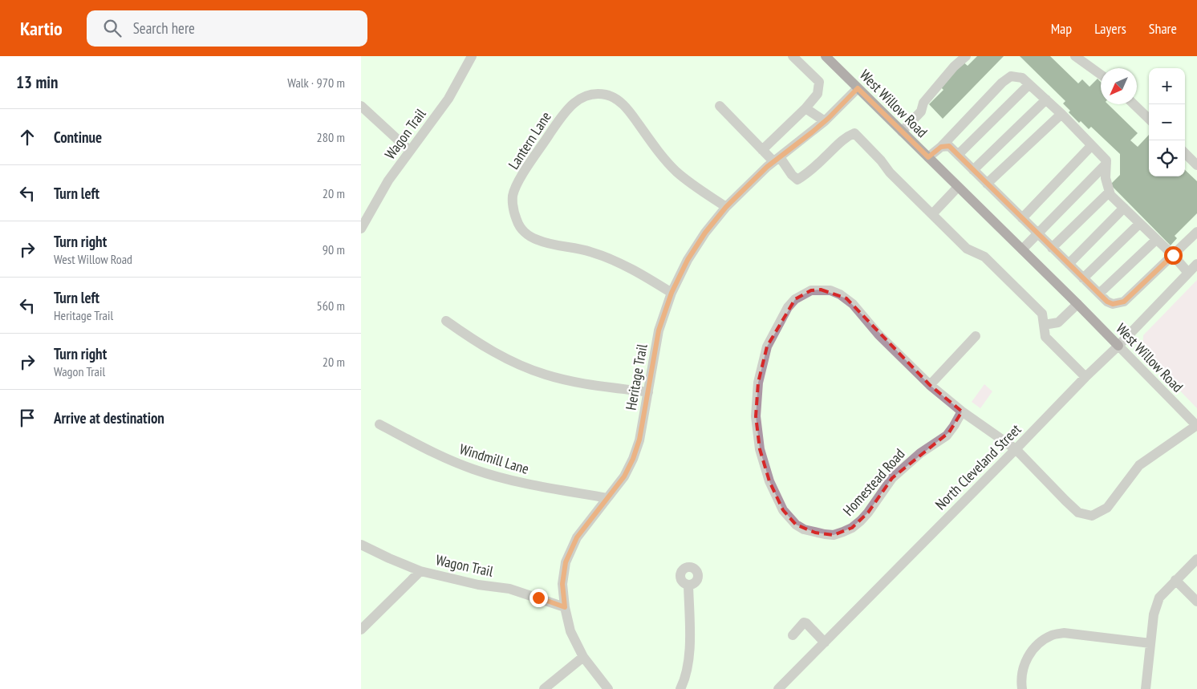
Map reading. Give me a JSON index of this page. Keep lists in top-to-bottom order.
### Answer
{
  "streets": {
    "main road": ["West Willow Road"],
    "street": [
      "Wagon Trail",
      "Lantern Lane",
      "Heritage Trail",
      "Windmill Lane",
      "North Cleveland Street",
      "Homestead Road"
    ]
  },
  "crossings": [
    ["West Willow Road", "Heritage Trail"],
    ["West Willow Road", "North Cleveland Street"],
    ["West Willow Road", "Homestead Road"],
    ["Wagon Trail", "Heritage Trail"],
    ["Lantern Lane", "Heritage Trail"],
    ["Heritage Trail", "Windmill Lane"],
    ["North Cleveland Street", "Homestead Road"]
  ],
  "north": "bottom left",
  "page": {
    "header": "Kartio",
    "search": "Search here",
    "nav": ["Map", "Layers", "Share"],
    "heading": ["13 min", "Walk · 970 m"],
    "map_buttons": ["+", "−"],
    "list": [
      ["Continue", "280 m"],
      ["Turn left", "20 m"],
      ["Turn right", "West Willow Road", "90 m"],
      ["Turn left", "Heritage Trail", "560 m"],
      ["Turn right", "Wagon Trail", "20 m"],
      "Arrive at destination"
    ]
  }
}
